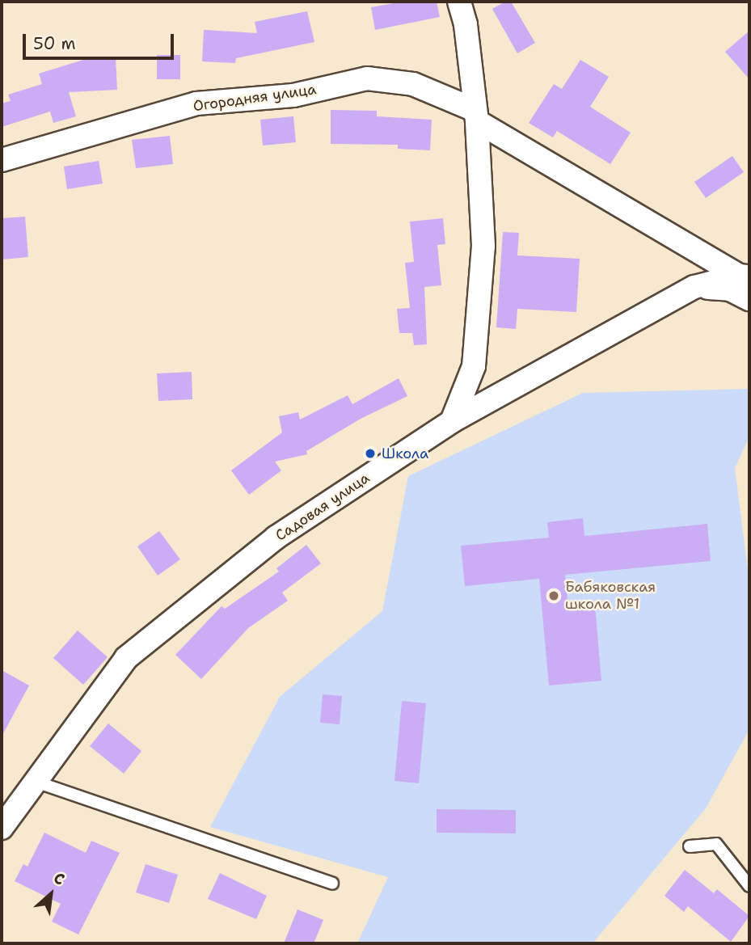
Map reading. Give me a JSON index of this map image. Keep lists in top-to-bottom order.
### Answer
{
  "streets": {
    "street": ["Огородняя улица", "Садовая улица"]
  },
  "crossings": [
    ["Огородняя улица", "Садовая улица"]
  ],
  "places": ["Школа", "Бабяковская школа №1"],
  "scale_bar": "50 m",
  "north": "top right"
}
